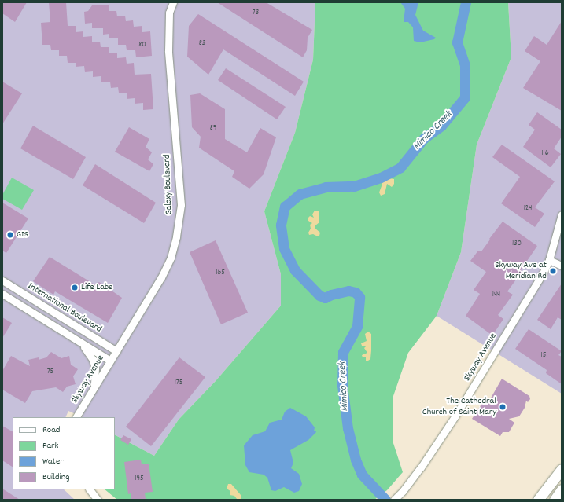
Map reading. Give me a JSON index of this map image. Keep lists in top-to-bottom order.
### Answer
{
  "streets": {
    "street": ["Galaxy Boulevard", "International Boulevard", "Skyway Avenue"]
  },
  "crossings": [
    ["Galaxy Boulevard", "International Boulevard"],
    ["Galaxy Boulevard", "Skyway Avenue"],
    ["International Boulevard", "Skyway Avenue"]
  ],
  "water": ["Mimico Creek"],
  "places": [
    "GIS",
    "Skyway Ave at Meridian Rd",
    "Life Labs",
    "The Cathedral Church of Saint Mary"
  ],
  "house_numbers": [
    "73",
    "83",
    "80",
    "89",
    "116",
    "124",
    "130",
    "165",
    "144",
    "151",
    "75",
    "175",
    "195"
  ],
  "legend": [
    "Road",
    "Park",
    "Water",
    "Building"
  ]
}
